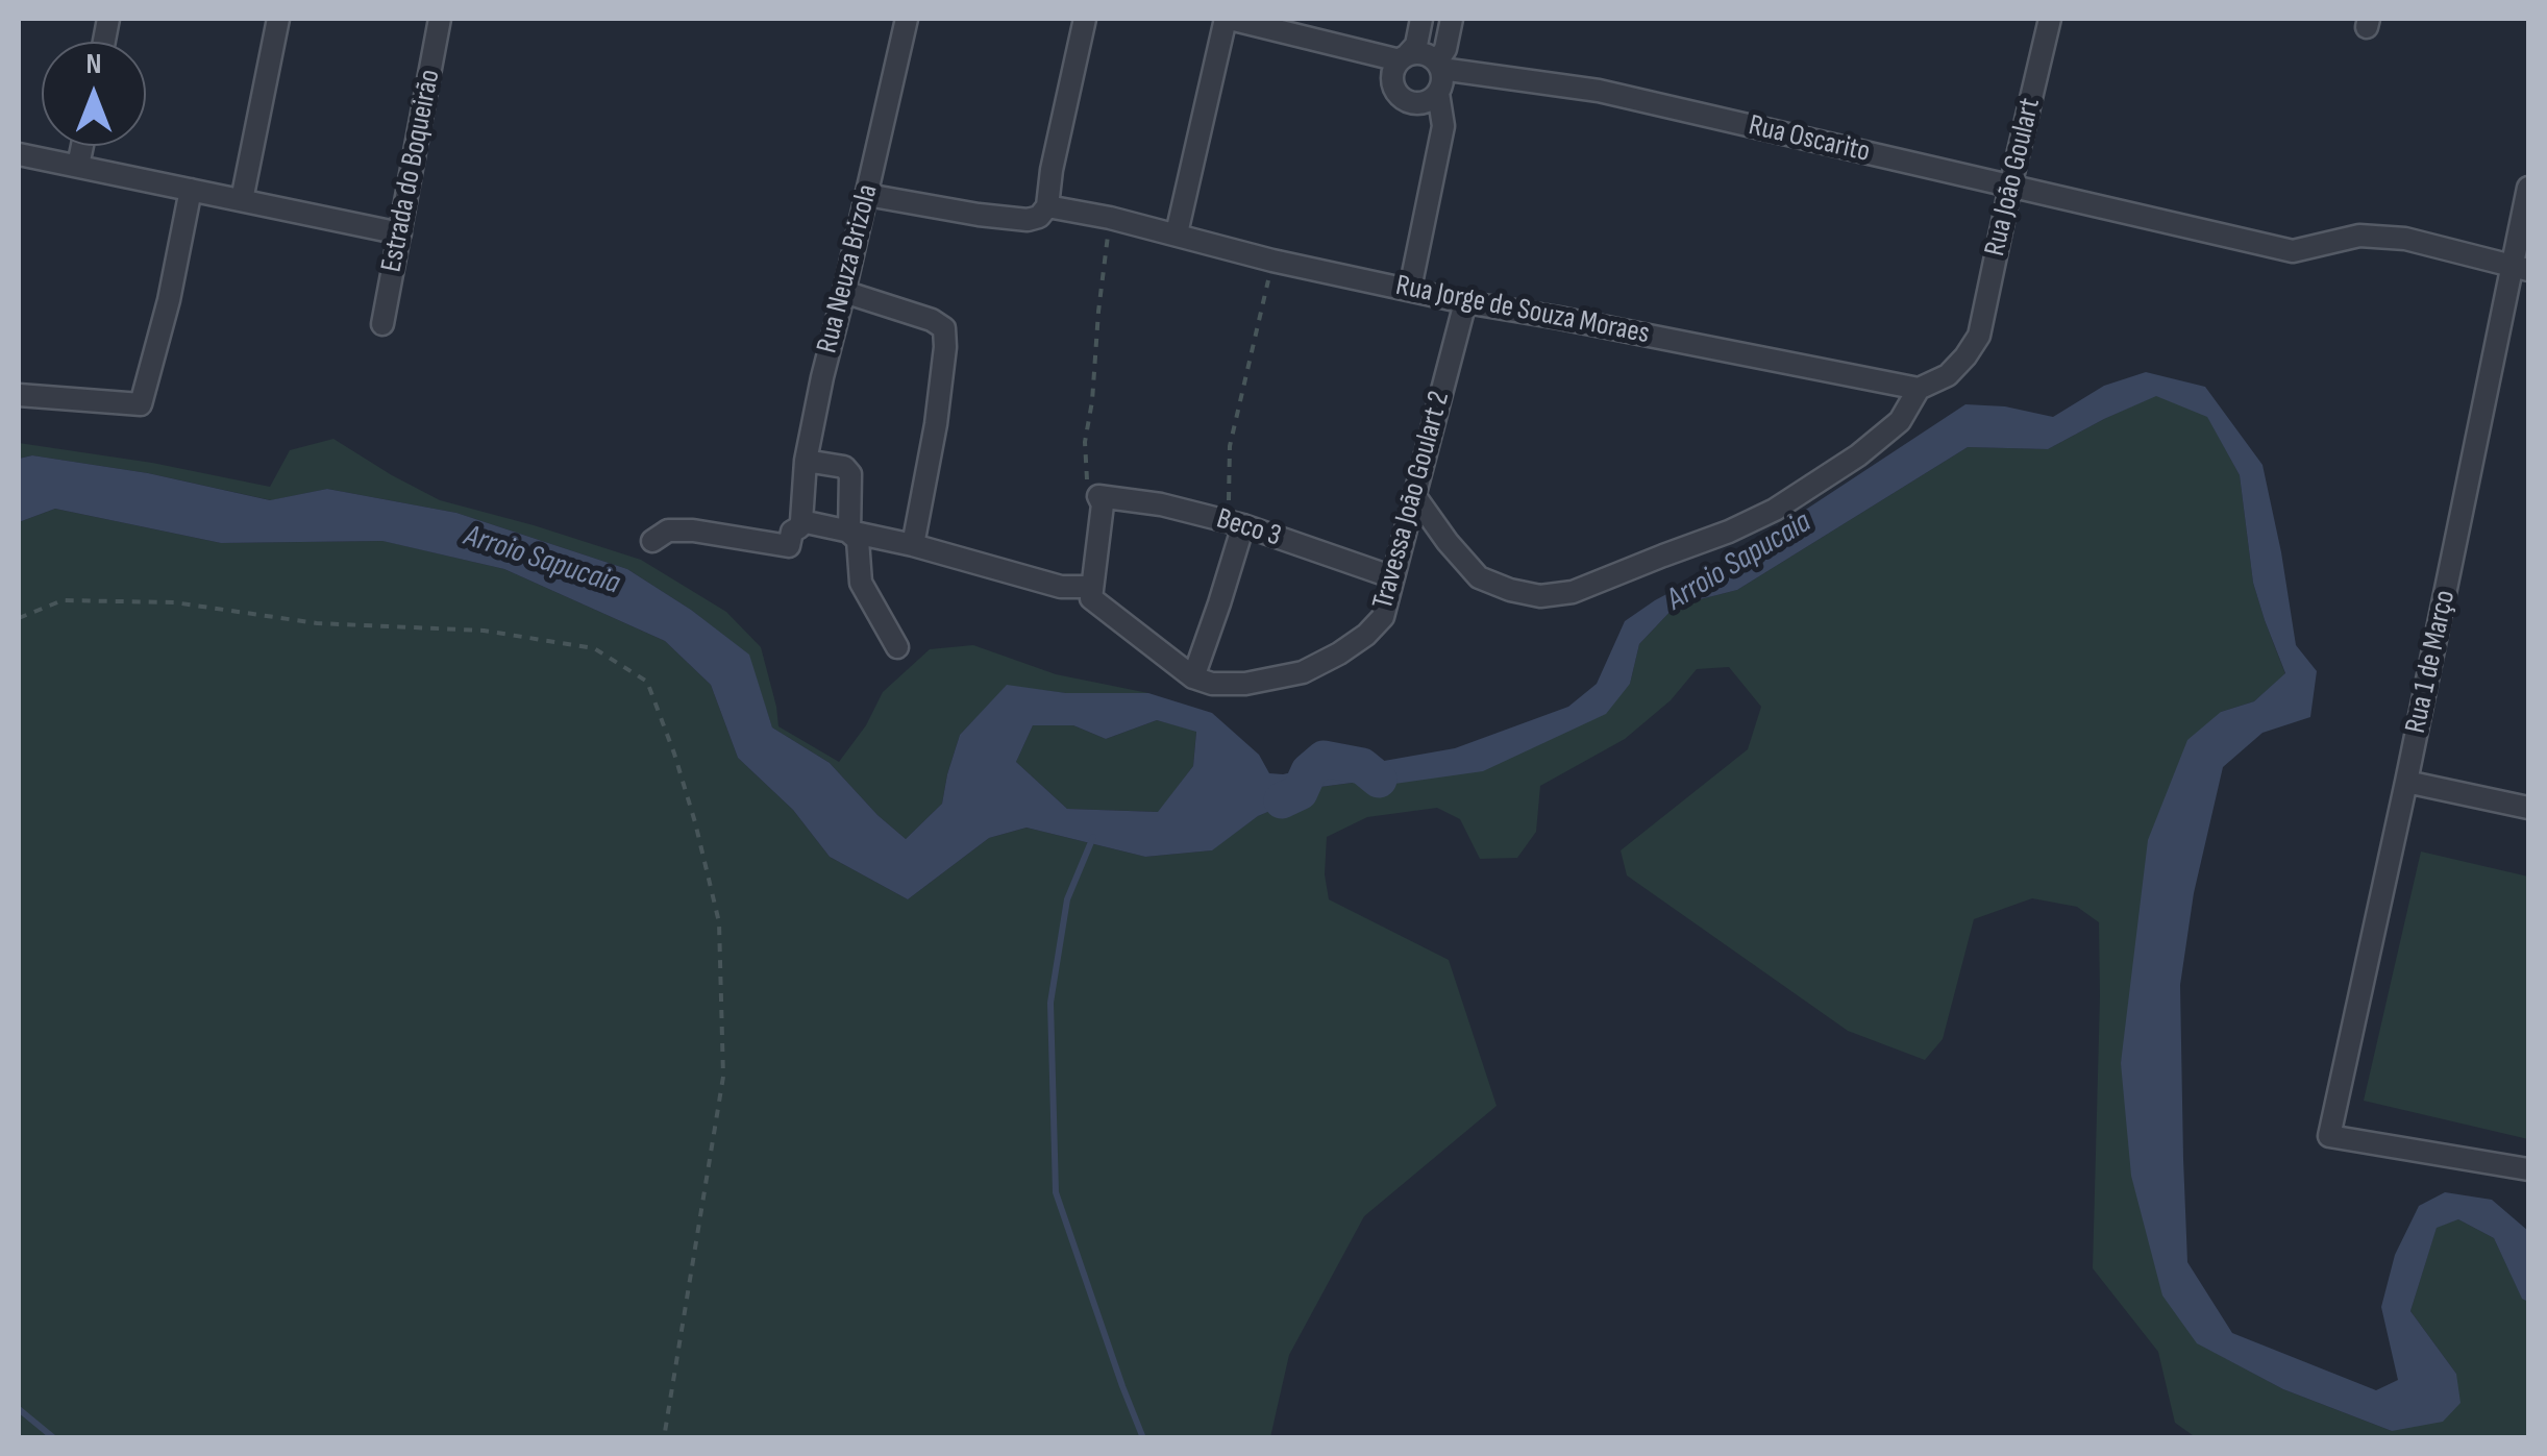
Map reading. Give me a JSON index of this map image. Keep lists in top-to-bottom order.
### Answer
{
  "streets": {
    "street": [
      "Rua Oscarito",
      "Estrada do Boqueirão",
      "Rua João Goulart",
      "Rua Neuza Brizola",
      "Rua Jorge de Souza Moraes",
      "Travessa João Goulart 2",
      "Beco 3",
      "Rua 1 de Março"
    ]
  },
  "crossings": [
    ["Rua Oscarito", "Rua João Goulart"],
    ["Rua Oscarito", "Rua 1 de Março"],
    ["Rua João Goulart", "Rua Jorge de Souza Moraes"],
    ["Rua Jorge de Souza Moraes", "Travessa João Goulart 2"],
    ["Travessa João Goulart 2", "Beco 3"]
  ],
  "water": ["Arroio Sapucaia"],
  "north": "top"
}
